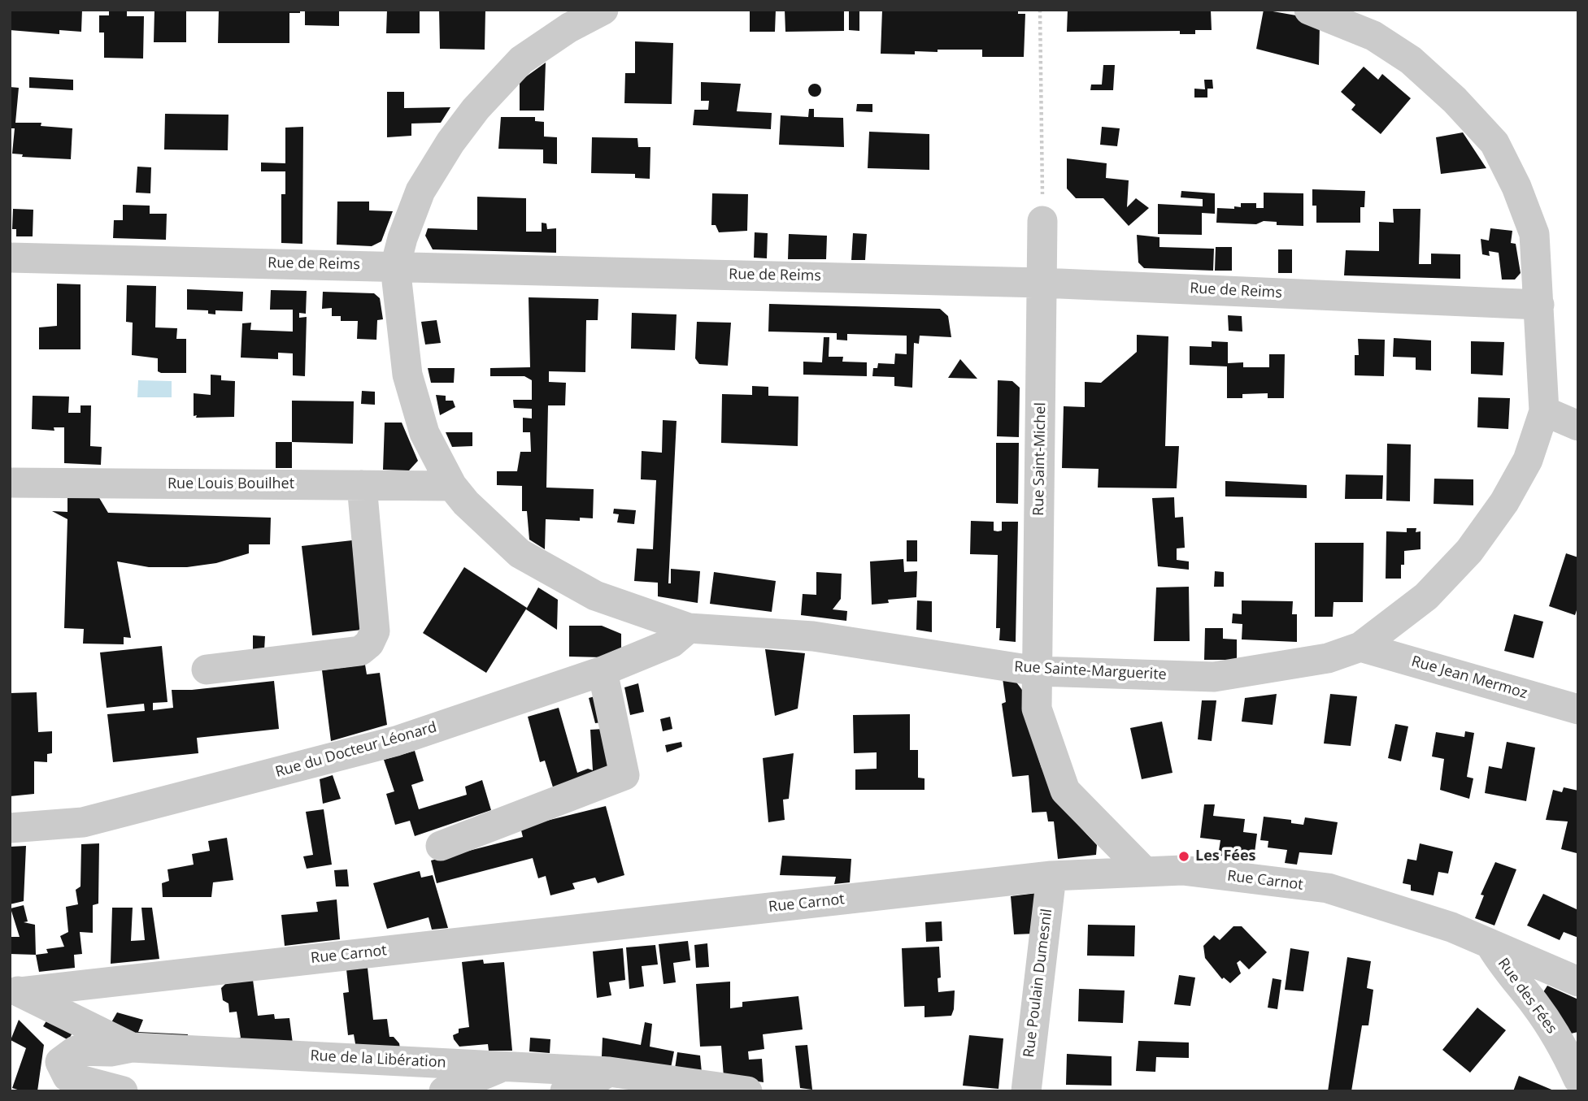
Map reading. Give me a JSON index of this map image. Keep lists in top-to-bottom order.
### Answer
{
  "streets": {
    "street": [
      "Rue de Reims",
      "Rue Saint-Michel",
      "Rue Louis Bouilhet",
      "Rue Sainte-Marguerite",
      "Rue Jean Mermoz",
      "Rue du Docteur Léonard",
      "Rue Carnot",
      "Rue Poulain Dumesnil",
      "Rue des Fées",
      "Rue de la Libération"
    ]
  },
  "crossings": [
    ["Rue de Reims", "Rue Saint-Michel"],
    ["Rue de Reims", "Rue Sainte-Marguerite"],
    ["Rue Saint-Michel", "Rue Sainte-Marguerite"],
    ["Rue Saint-Michel", "Rue Carnot"],
    ["Rue Louis Bouilhet", "Rue Sainte-Marguerite"],
    ["Rue Sainte-Marguerite", "Rue Jean Mermoz"],
    ["Rue Sainte-Marguerite", "Rue du Docteur Léonard"],
    ["Rue Carnot", "Rue Poulain Dumesnil"],
    ["Rue Carnot", "Rue des Fées"],
    ["Rue Carnot", "Rue de la Libération"]
  ],
  "places": ["Les Fées"]
}
